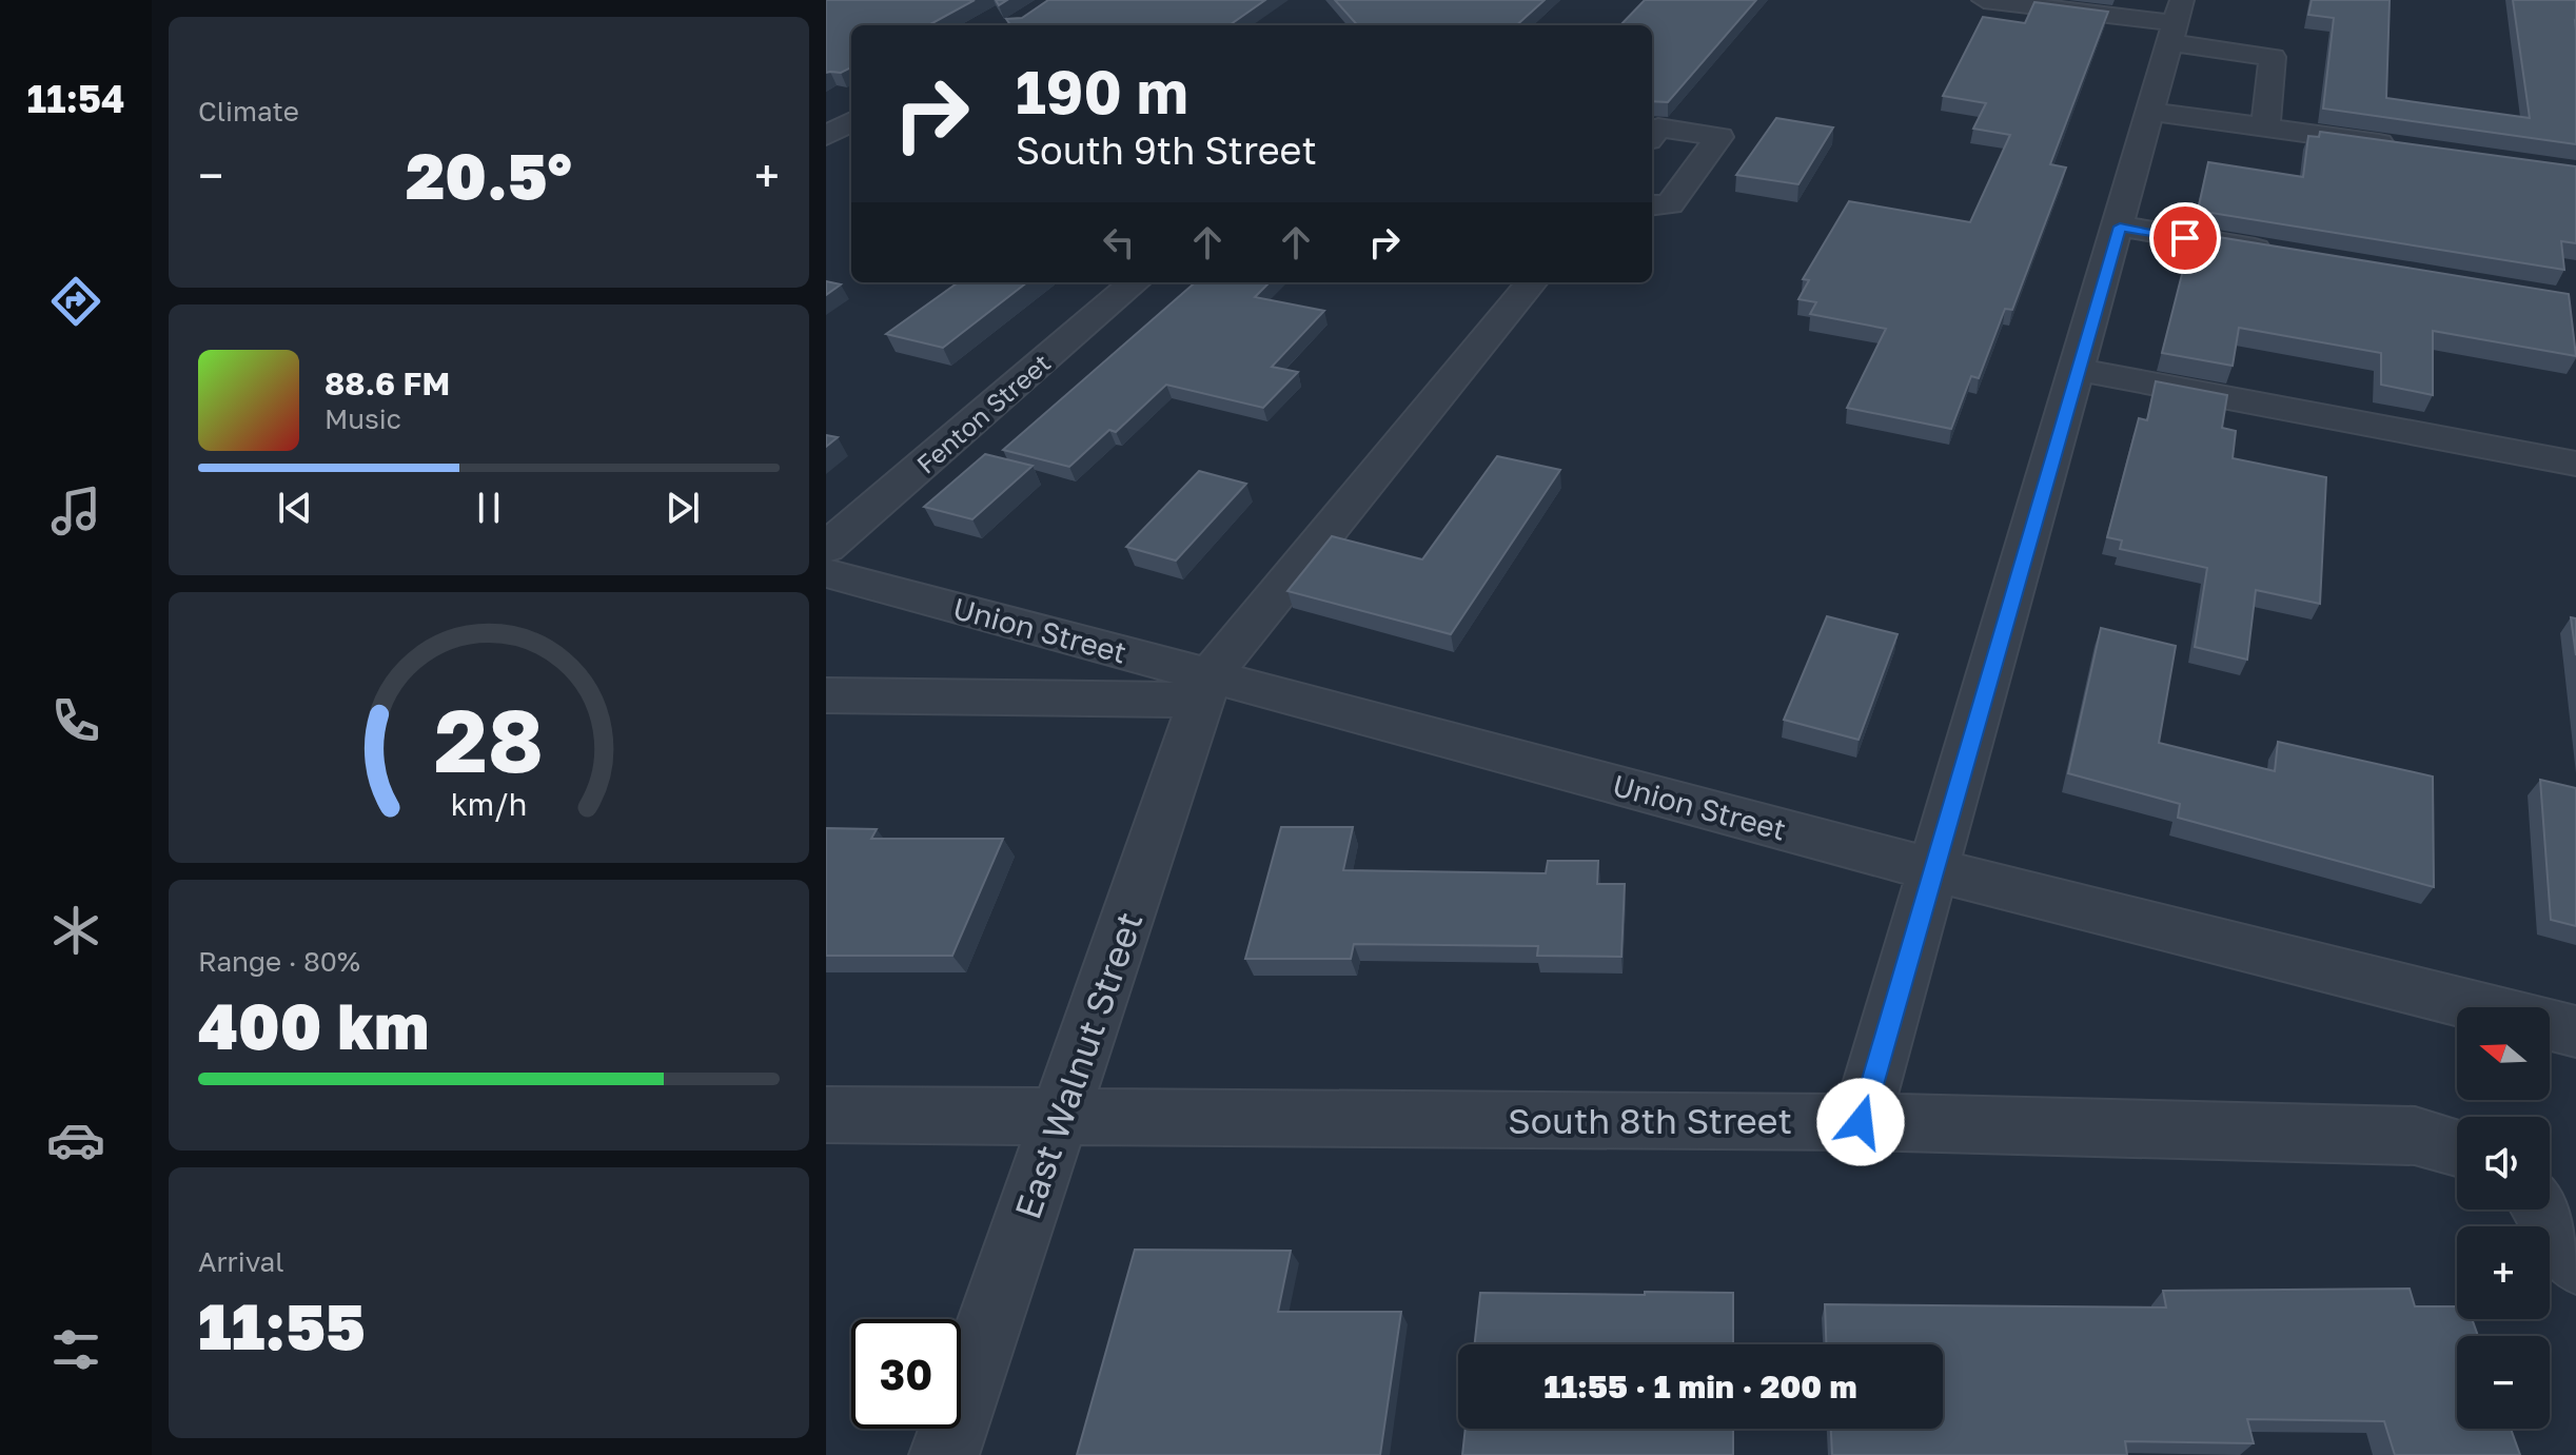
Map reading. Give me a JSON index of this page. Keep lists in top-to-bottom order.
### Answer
{
  "streets": {
    "street": [
      "Fenton Street",
      "Union Street",
      "East Walnut Street",
      "South 8th Street"
    ]
  },
  "crossings": [
    ["Union Street", "East Walnut Street"],
    ["East Walnut Street", "South 8th Street"]
  ],
  "north": "left",
  "page": {
    "tabs": "11:54",
    "tile": [
      "Climate",
      ["Range · 80%", "400 km"],
      ["Arrival", "11:55"]
    ],
    "turn": ["190 m", "South 9th Street"],
    "heat": ["−", "20.5°", "+"],
    "song": ["88.6 FM", "Music"],
    "map_buttons": ["+", "−"],
    "limit": "30",
    "trip": "11:55 · 1 min · 200 m",
    "gauge": ["28", "km/h"]
  }
}
